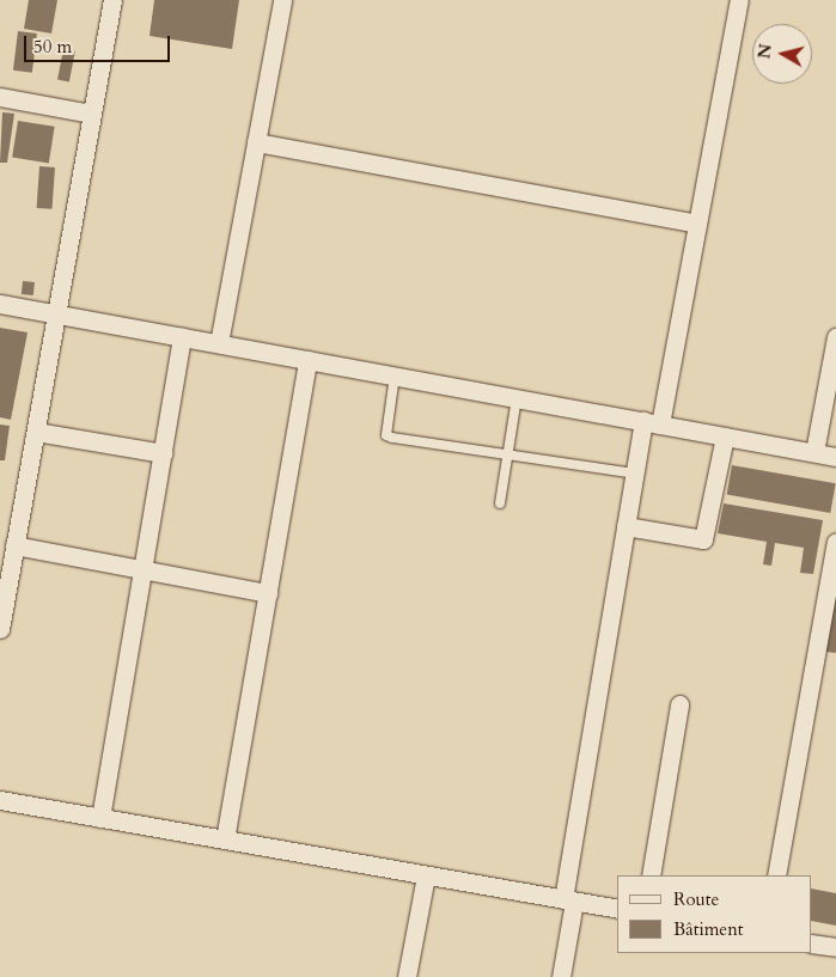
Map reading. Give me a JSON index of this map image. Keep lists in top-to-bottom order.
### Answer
{
  "legend": ["Route", "Bâtiment"],
  "scale_bar": "50 m",
  "north": "left"
}
